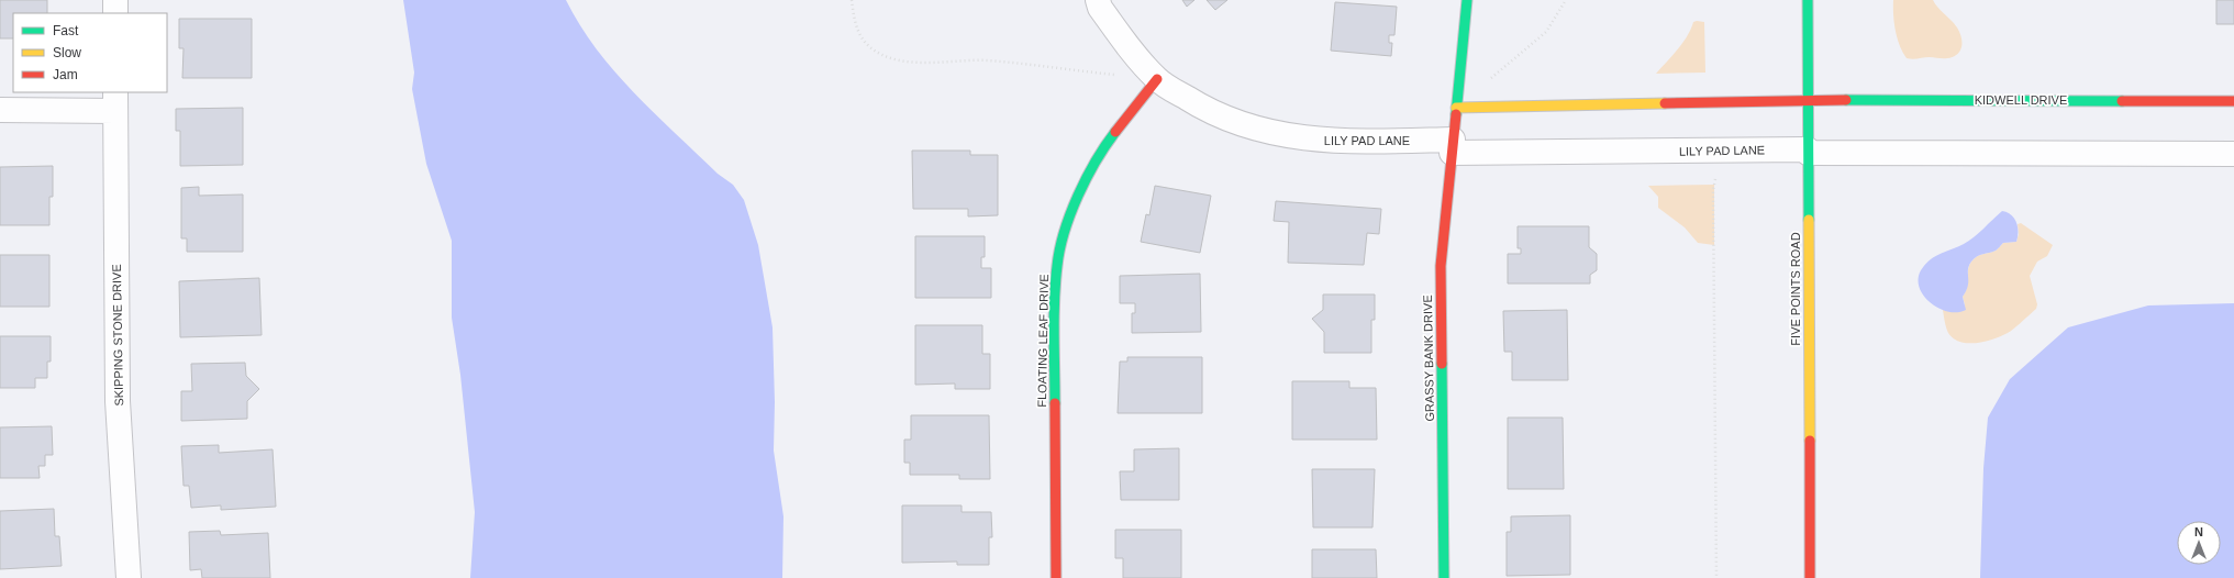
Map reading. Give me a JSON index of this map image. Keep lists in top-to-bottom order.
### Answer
{
  "streets": {
    "street": [
      "KIDWELL DRIVE",
      "LILY PAD LANE",
      "FIVE POINTS ROAD",
      "SKIPPING STONE DRIVE",
      "FLOATING LEAF DRIVE",
      "GRASSY BANK DRIVE"
    ]
  },
  "crossings": [
    ["KIDWELL DRIVE", "FIVE POINTS ROAD"],
    ["LILY PAD LANE", "FIVE POINTS ROAD"],
    ["LILY PAD LANE", "FLOATING LEAF DRIVE"],
    ["LILY PAD LANE", "GRASSY BANK DRIVE"]
  ],
  "legend": ["Fast", "Slow", "Jam"],
  "north": "top"
}
